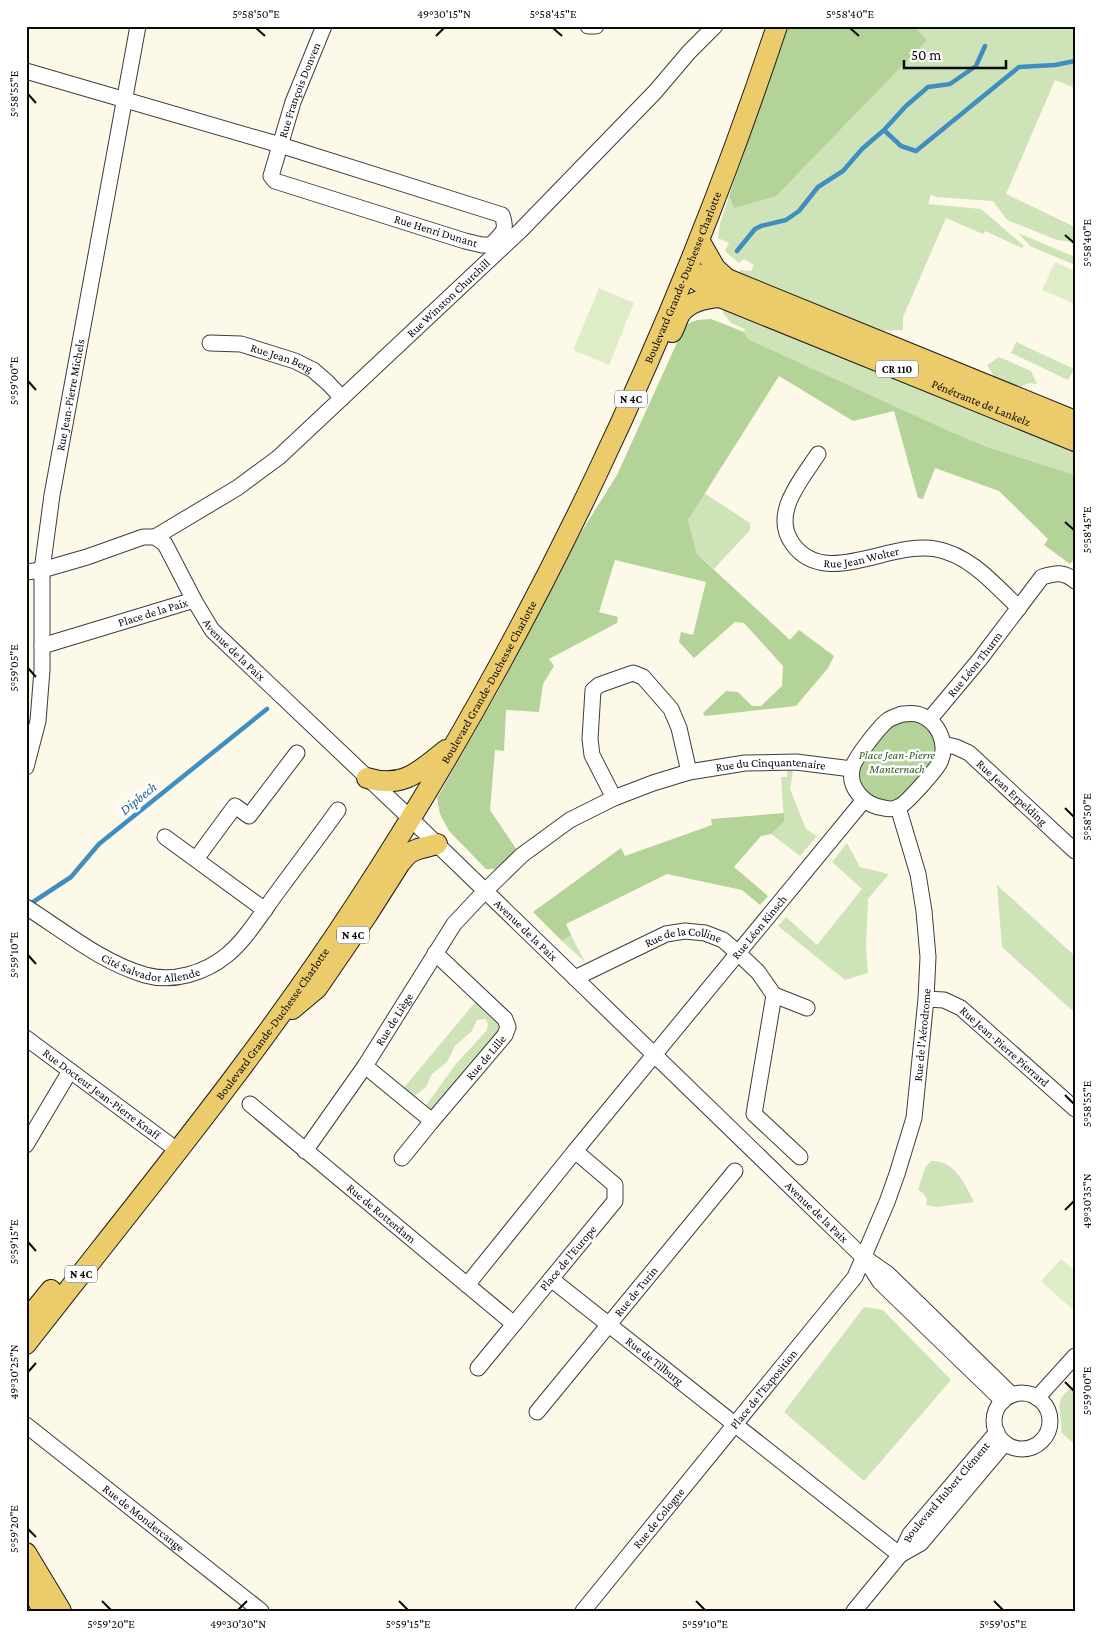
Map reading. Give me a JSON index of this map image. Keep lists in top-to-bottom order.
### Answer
{
  "streets": {
    "main road": [
      "Boulevard Grande-Duchesse Charlotte",
      "CR 110",
      "N 4C",
      "Pénétrante de Lankelz"
    ],
    "street": [
      "Rue François Donven",
      "Rue Henri Dunant",
      "Rue Winston Churchill",
      "Rue Jean Berg",
      "Rue Jean-Pierre Michels",
      "Rue Jean Wolter",
      "Place de la Paix",
      "Avenue de la Paix",
      "Rue Léon Thurm",
      "Rue du Cinquantenaire",
      "Rue Jean Erpelding",
      "Rue Léon Kinsch",
      "Rue de la Colline",
      "Cité Salvador Allende",
      "Rue de Liège",
      "Rue de l'Aérodrome",
      "Rue Jean-Pierre Pierrard",
      "Rue de Lille",
      "Rue Docteur Jean-Pierre Knaff",
      "Rue de Rotterdam",
      "Place de l'Europe",
      "Rue de Turin",
      "Rue de Tilburg",
      "Place de l'Exposition",
      "Boulevard Hubert Clément",
      "Rue de Mondercange",
      "Rue de Cologne"
    ]
  },
  "crossings": [
    ["Rue François Donven", "Rue Henri Dunant"],
    ["Rue Henri Dunant", "Rue Jean-Pierre Michels"],
    ["Boulevard Grande-Duchesse Charlotte", "N 4C"],
    ["Boulevard Grande-Duchesse Charlotte", "Pénétrante de Lankelz"],
    ["Boulevard Grande-Duchesse Charlotte", "Avenue de la Paix"],
    ["Boulevard Grande-Duchesse Charlotte", "Rue Docteur Jean-Pierre Knaff"],
    ["Rue Winston Churchill", "Rue Jean Berg"],
    ["Rue Winston Churchill", "Place de la Paix"],
    ["Rue Jean-Pierre Michels", "Place de la Paix"],
    ["N 4C", "Avenue de la Paix"],
    ["Rue Jean Wolter", "Rue Léon Thurm"],
    ["Place de la Paix", "Avenue de la Paix"],
    ["Avenue de la Paix", "Rue du Cinquantenaire"],
    ["Avenue de la Paix", "Rue Léon Kinsch"],
    ["Avenue de la Paix", "Rue de la Colline"],
    ["Avenue de la Paix", "Rue de Liège"],
    ["Avenue de la Paix", "Rue de l'Aérodrome"],
    ["Avenue de la Paix", "Place de l'Exposition"],
    ["Avenue de la Paix", "Boulevard Hubert Clément"],
    ["Rue Léon Thurm", "Rue du Cinquantenaire"],
    ["Rue Léon Thurm", "Rue Jean Erpelding"],
    ["Rue Léon Thurm", "Rue Léon Kinsch"],
    ["Rue Léon Thurm", "Rue de l'Aérodrome"],
    ["Rue du Cinquantenaire", "Rue Jean Erpelding"],
    ["Rue du Cinquantenaire", "Rue Léon Kinsch"],
    ["Rue du Cinquantenaire", "Rue de Liège"],
    ["Rue du Cinquantenaire", "Rue de l'Aérodrome"],
    ["Rue Jean Erpelding", "Rue Léon Kinsch"],
    ["Rue Jean Erpelding", "Rue de l'Aérodrome"],
    ["Rue Léon Kinsch", "Rue de la Colline"],
    ["Rue Léon Kinsch", "Rue de l'Aérodrome"],
    ["Rue de Liège", "Rue de Lille"],
    ["Rue de Liège", "Rue de Rotterdam"],
    ["Rue de l'Aérodrome", "Rue Jean-Pierre Pierrard"],
    ["Rue de l'Aérodrome", "Place de l'Exposition"],
    ["Rue de Rotterdam", "Place de l'Europe"],
    ["Place de l'Europe", "Rue de Tilburg"],
    ["Rue de Turin", "Rue de Tilburg"],
    ["Rue de Tilburg", "Place de l'Exposition"],
    ["Rue de Tilburg", "Rue de Cologne"],
    ["Place de l'Exposition", "Boulevard Hubert Clément"],
    ["Place de l'Exposition", "Rue de Cologne"]
  ],
  "water": ["Dipbech"],
  "parks": ["Place Jean-Pierre Manternach"],
  "scale_bar": "50 m",
  "coordinates": [
    "5°58'50\"E",
    "49°30'15\"N",
    "5°58'45\"E",
    "5°58'40\"E",
    "5°58'55\"E",
    "5°59'00\"E",
    "5°59'05\"E",
    "5°59'10\"E",
    "49°30'35\"N",
    "5°59'15\"E",
    "49°30'25\"N",
    "5°59'20\"E",
    "49°30'30\"N"
  ]
}
